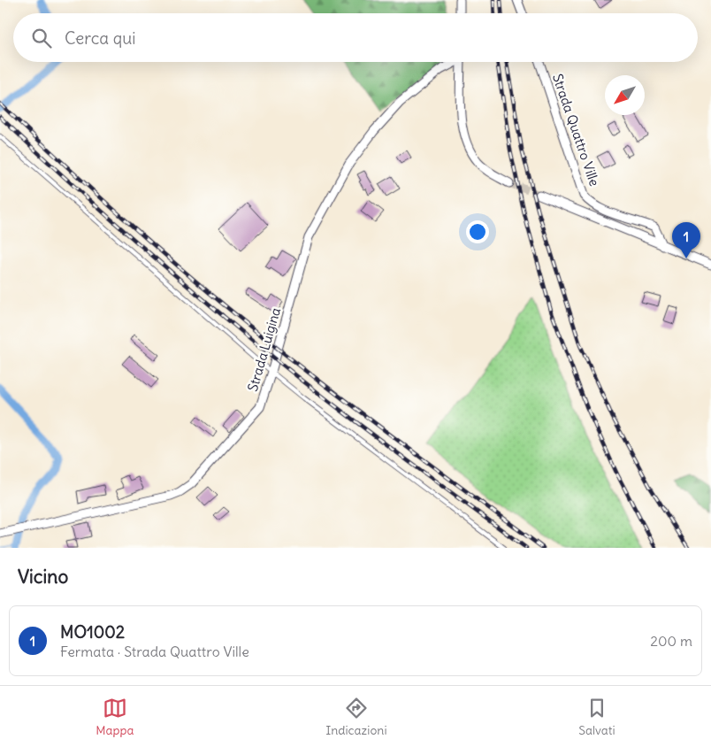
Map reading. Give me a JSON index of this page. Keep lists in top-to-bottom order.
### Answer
{
  "streets": {
    "street": ["Strada Quattro Ville", "Strada Luigina"]
  },
  "north": "bottom left",
  "page": {
    "search": "Cerca qui",
    "pins": "1",
    "heading": "Vicino",
    "list": [
      {
        "mark": "1",
        "name": "MO1002",
        "note": "Fermata · Strada Quattro Ville",
        "value": "200 m"
      }
    ],
    "nav": ["Mappa", "Indicazioni", "Salvati"]
  }
}
